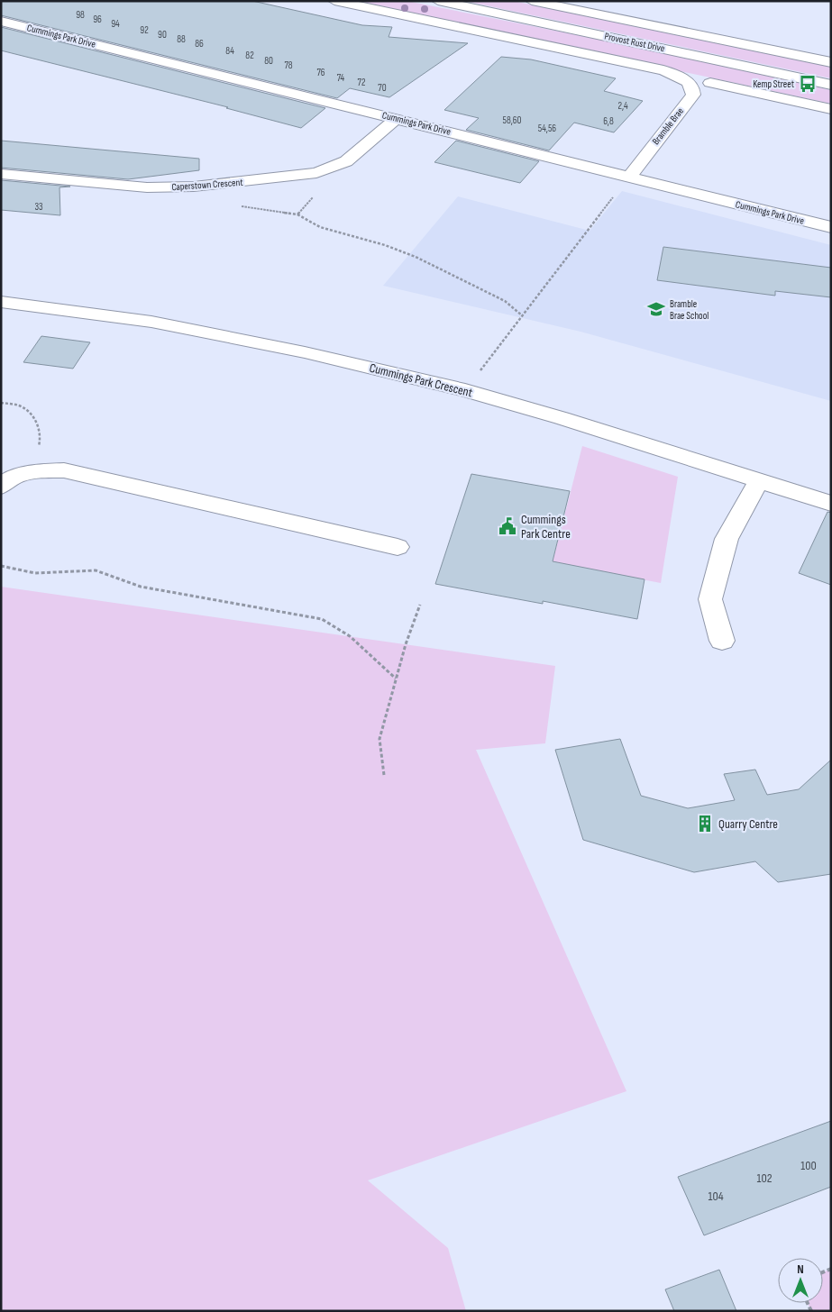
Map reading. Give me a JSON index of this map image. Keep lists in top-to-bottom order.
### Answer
{
  "streets": {
    "street": [
      "Cummings Park Drive",
      "Provost Rust Drive",
      "Bramble Brae",
      "Caperstown Crescent",
      "Cummings Park Crescent"
    ]
  },
  "crossings": [
    ["Cummings Park Drive", "Bramble Brae"],
    ["Cummings Park Drive", "Caperstown Crescent"],
    ["Provost Rust Drive", "Bramble Brae"]
  ],
  "places": {
    "bus stop": ["Kemp Street"],
    "school or university": ["Bramble Brae School"],
    "public building": ["Cummings Park Centre"],
    "building": ["Quarry Centre"]
  },
  "house_numbers": [
    "98",
    "96",
    "94",
    "92",
    "90",
    "88",
    "86",
    "84",
    "82",
    "80",
    "78",
    "76",
    "74",
    "72",
    "70",
    "2,4",
    "58,60",
    "6,8",
    "54,56",
    "33",
    "100",
    "102",
    "104"
  ],
  "north": "top"
}
